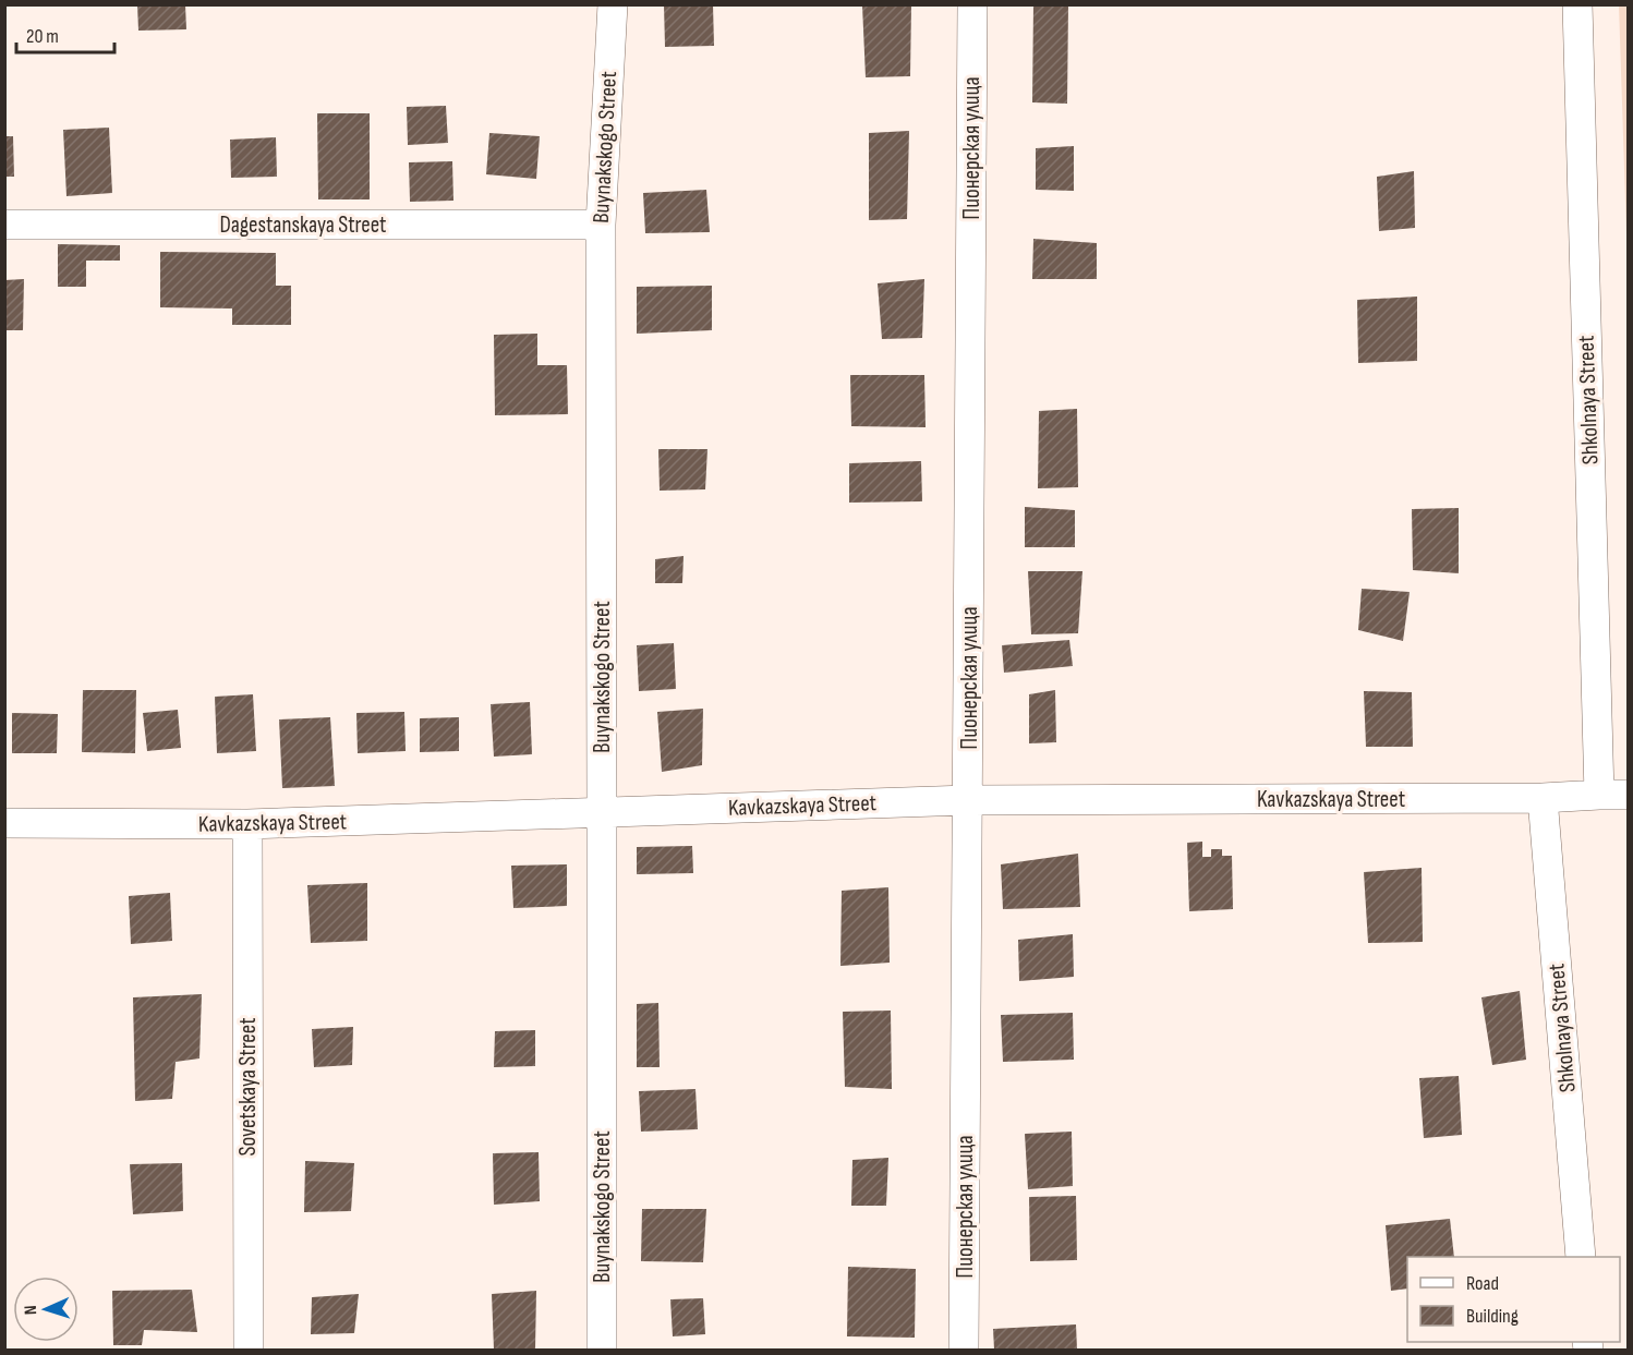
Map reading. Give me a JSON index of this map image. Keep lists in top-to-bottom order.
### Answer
{
  "streets": {
    "street": [
      "Buynakskogo Street",
      "Пионерская улица",
      "Dagestanskaya Street",
      "Shkolnaya Street",
      "Kavkazskaya Street",
      "Sovetskaya Street"
    ]
  },
  "crossings": [
    ["Buynakskogo Street", "Dagestanskaya Street"],
    ["Buynakskogo Street", "Kavkazskaya Street"],
    ["Пионерская улица", "Kavkazskaya Street"],
    ["Shkolnaya Street", "Kavkazskaya Street"],
    ["Kavkazskaya Street", "Sovetskaya Street"]
  ],
  "legend": ["Road", "Building"],
  "scale_bar": "20 m",
  "north": "left"
}
